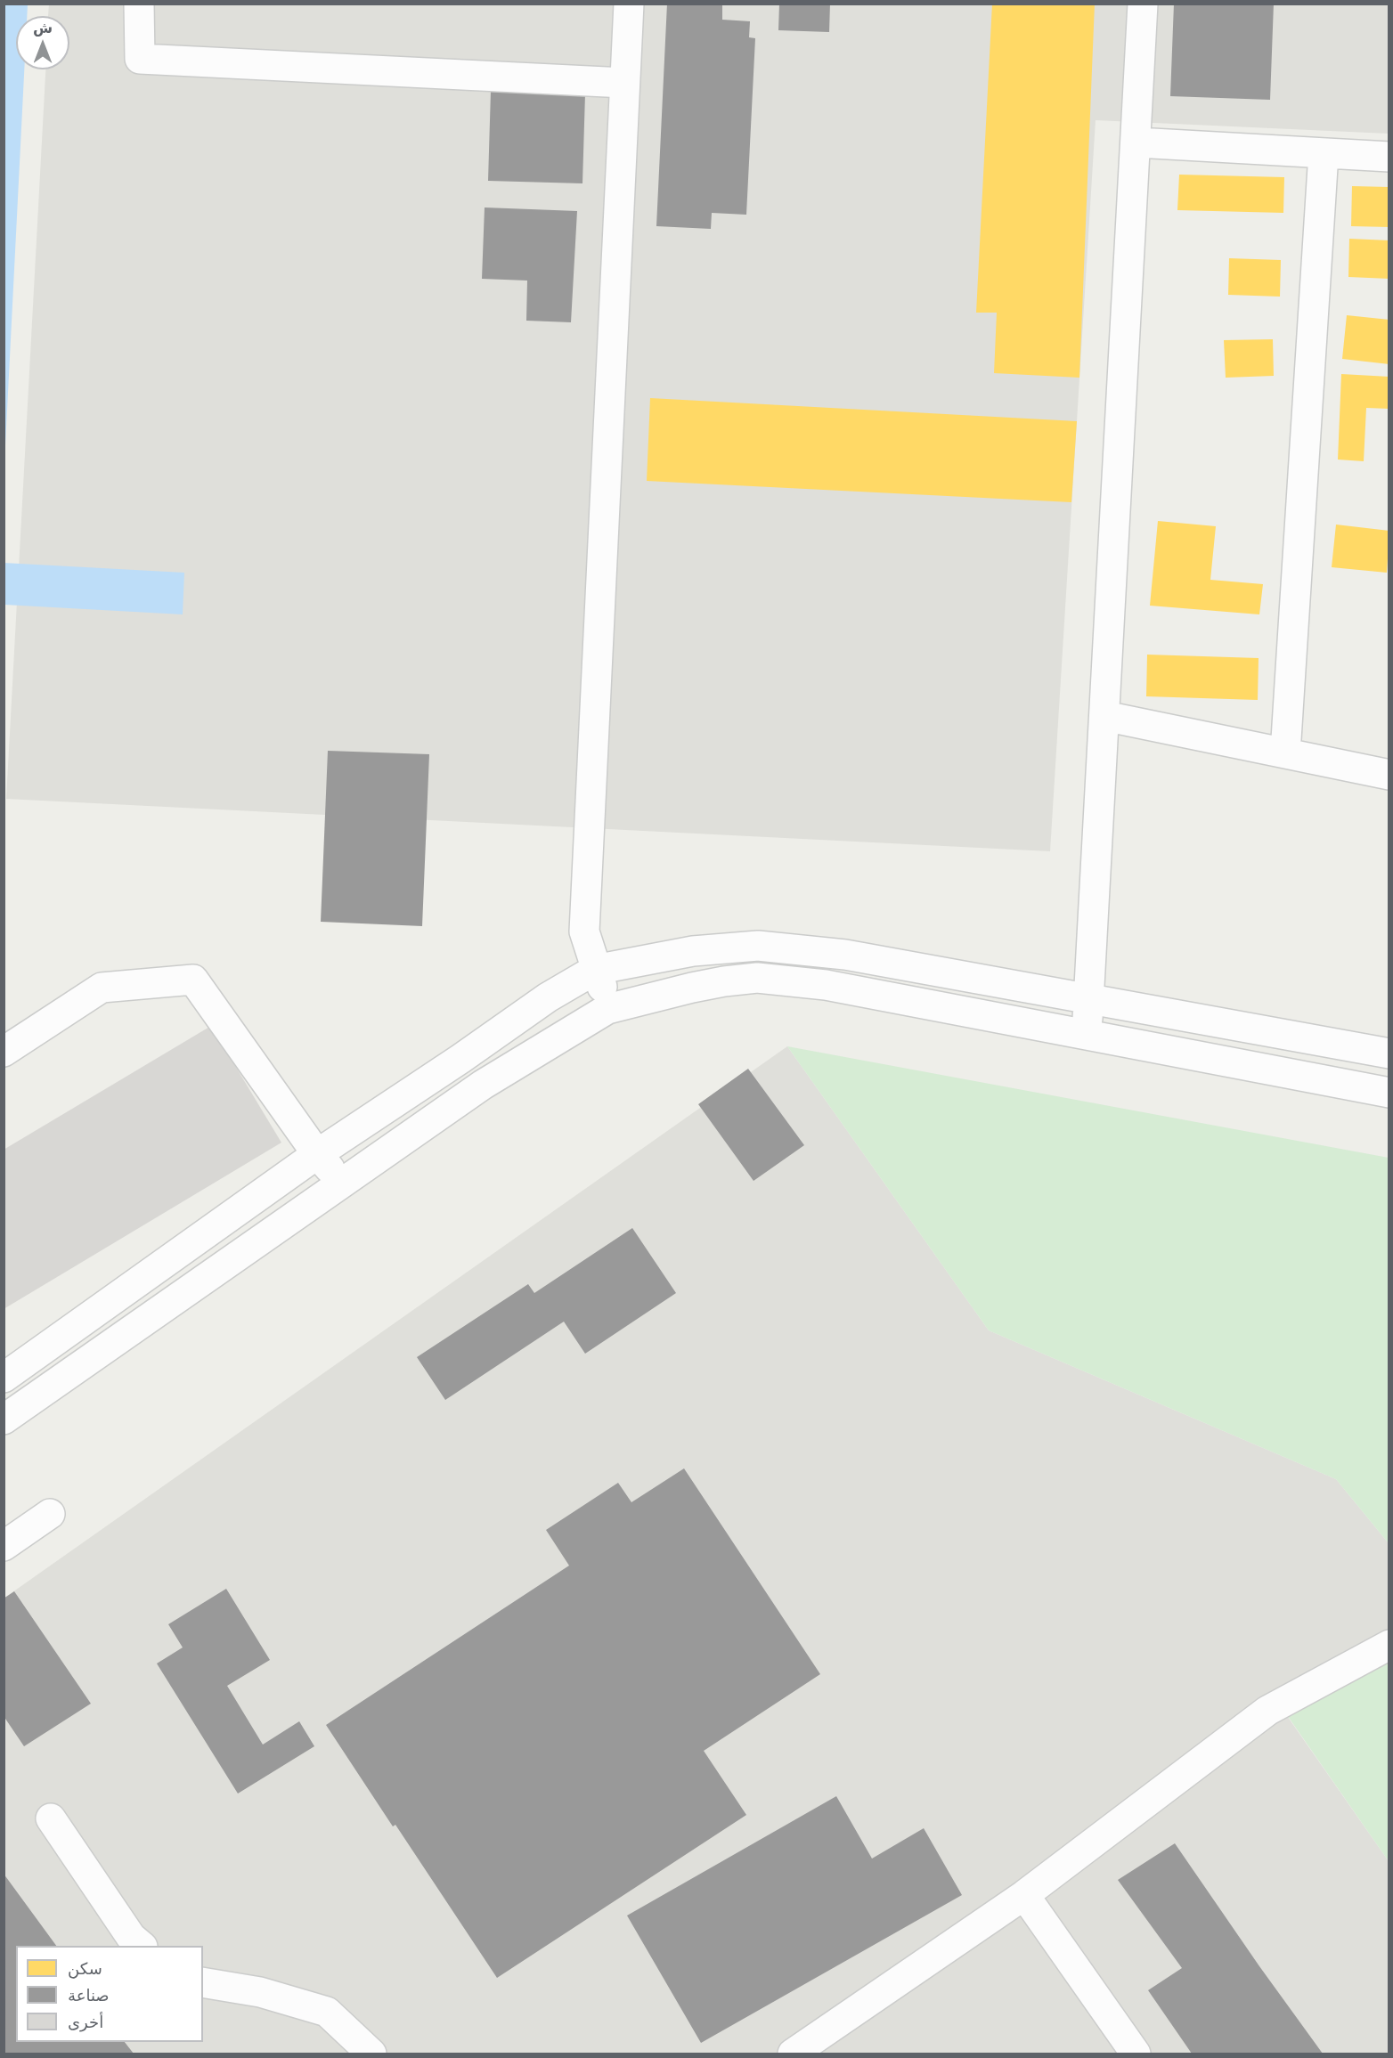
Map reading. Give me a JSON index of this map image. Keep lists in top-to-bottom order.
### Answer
{
  "legend": ["سكن", "صناعة", "أخرى"],
  "north": "top"
}
